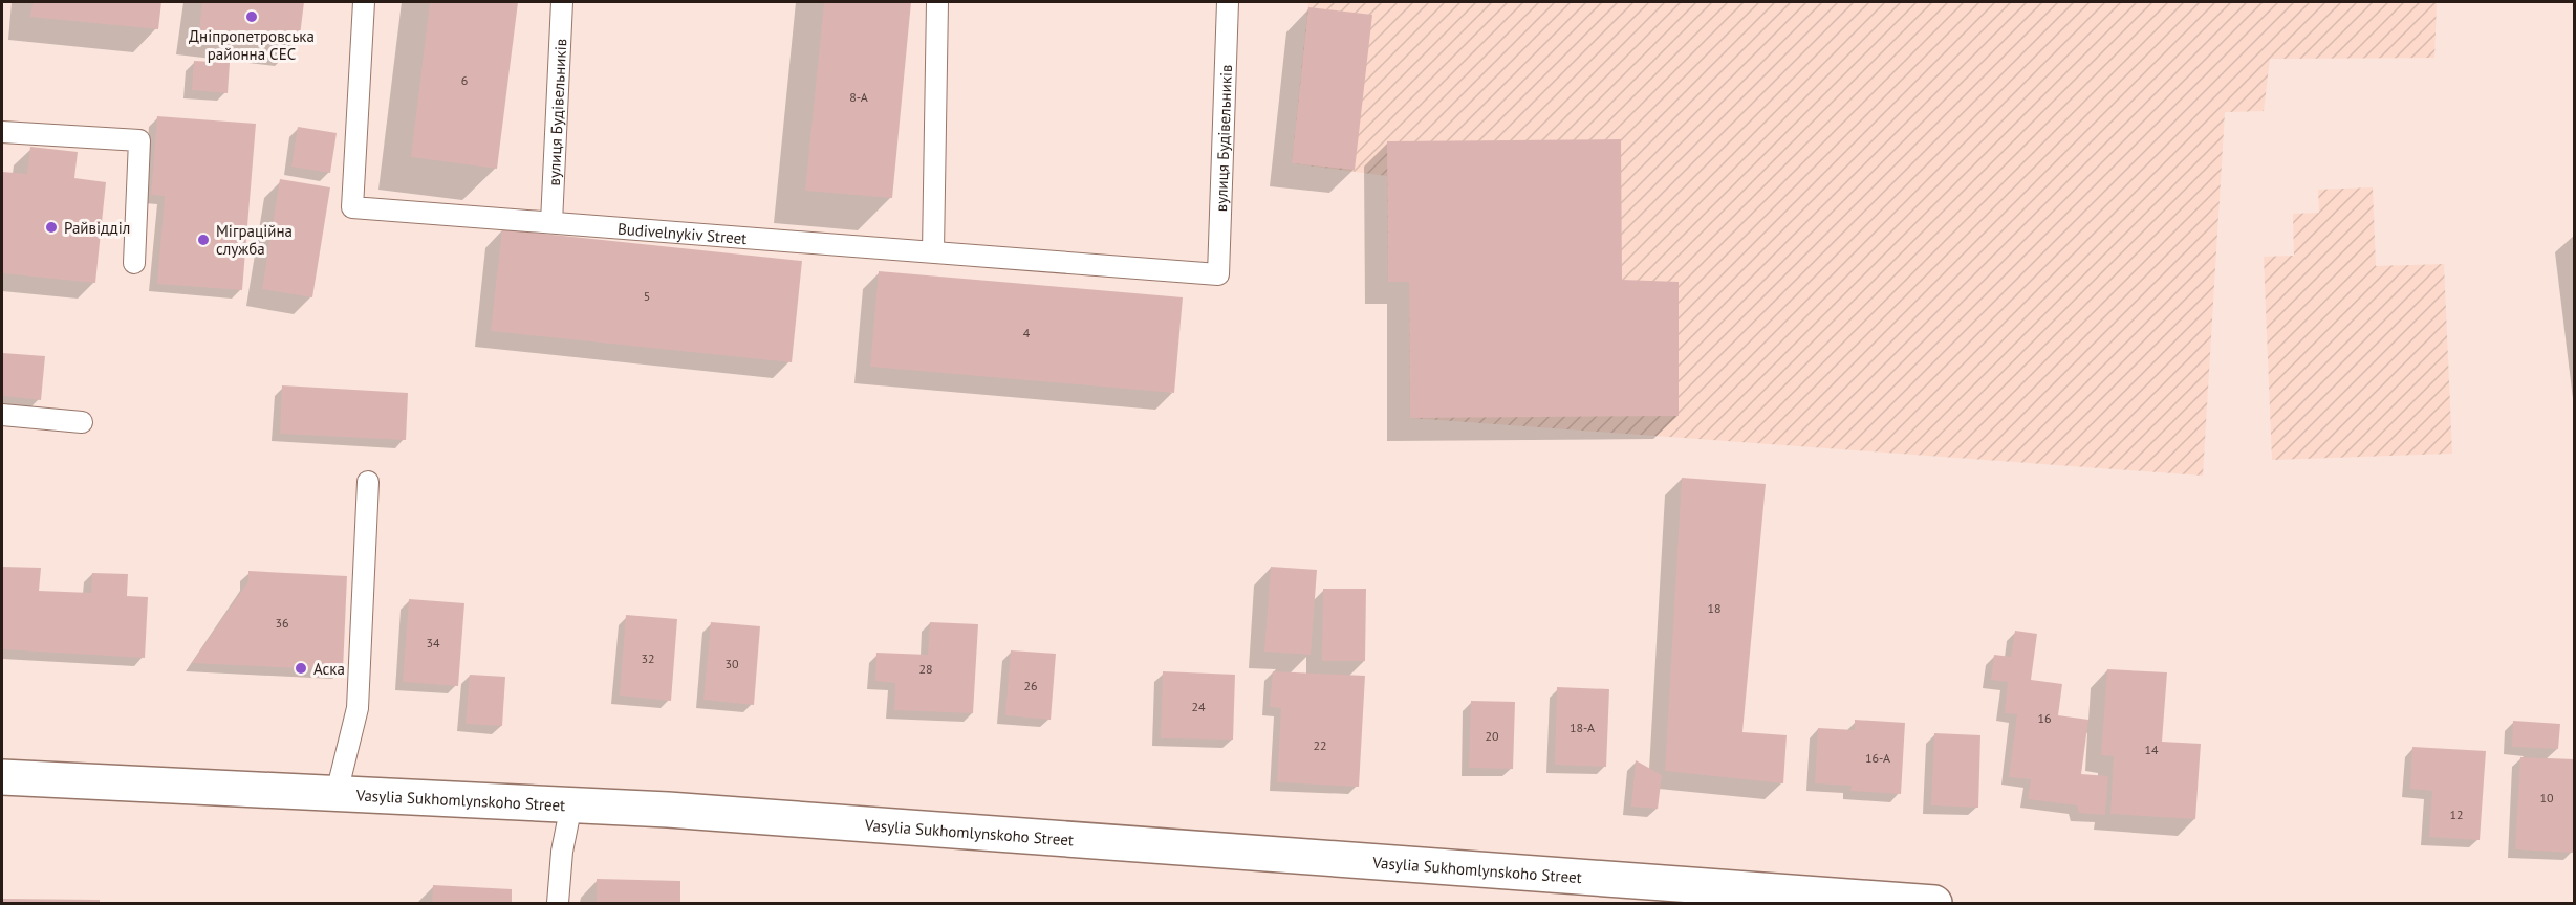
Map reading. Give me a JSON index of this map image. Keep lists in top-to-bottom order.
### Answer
{
  "streets": {
    "main road": ["Vasylia Sukhomlynskoho Street"],
    "lane": ["вулиця Будівельників", "Budivelnykiv Street"]
  },
  "crossings": [
    ["вулиця Будівельників", "Budivelnykiv Street"]
  ],
  "places": [
    "Дніпропетровська районна СЕС",
    "Райвідділ",
    "Міграційна служба",
    "Аска"
  ],
  "house_numbers": [
    "6",
    "8-А",
    "5",
    "4",
    "18",
    "36",
    "34",
    "32",
    "30",
    "28",
    "26",
    "24",
    "16",
    "18-А",
    "20",
    "22",
    "14",
    "16-А",
    "10",
    "12"
  ]
}
